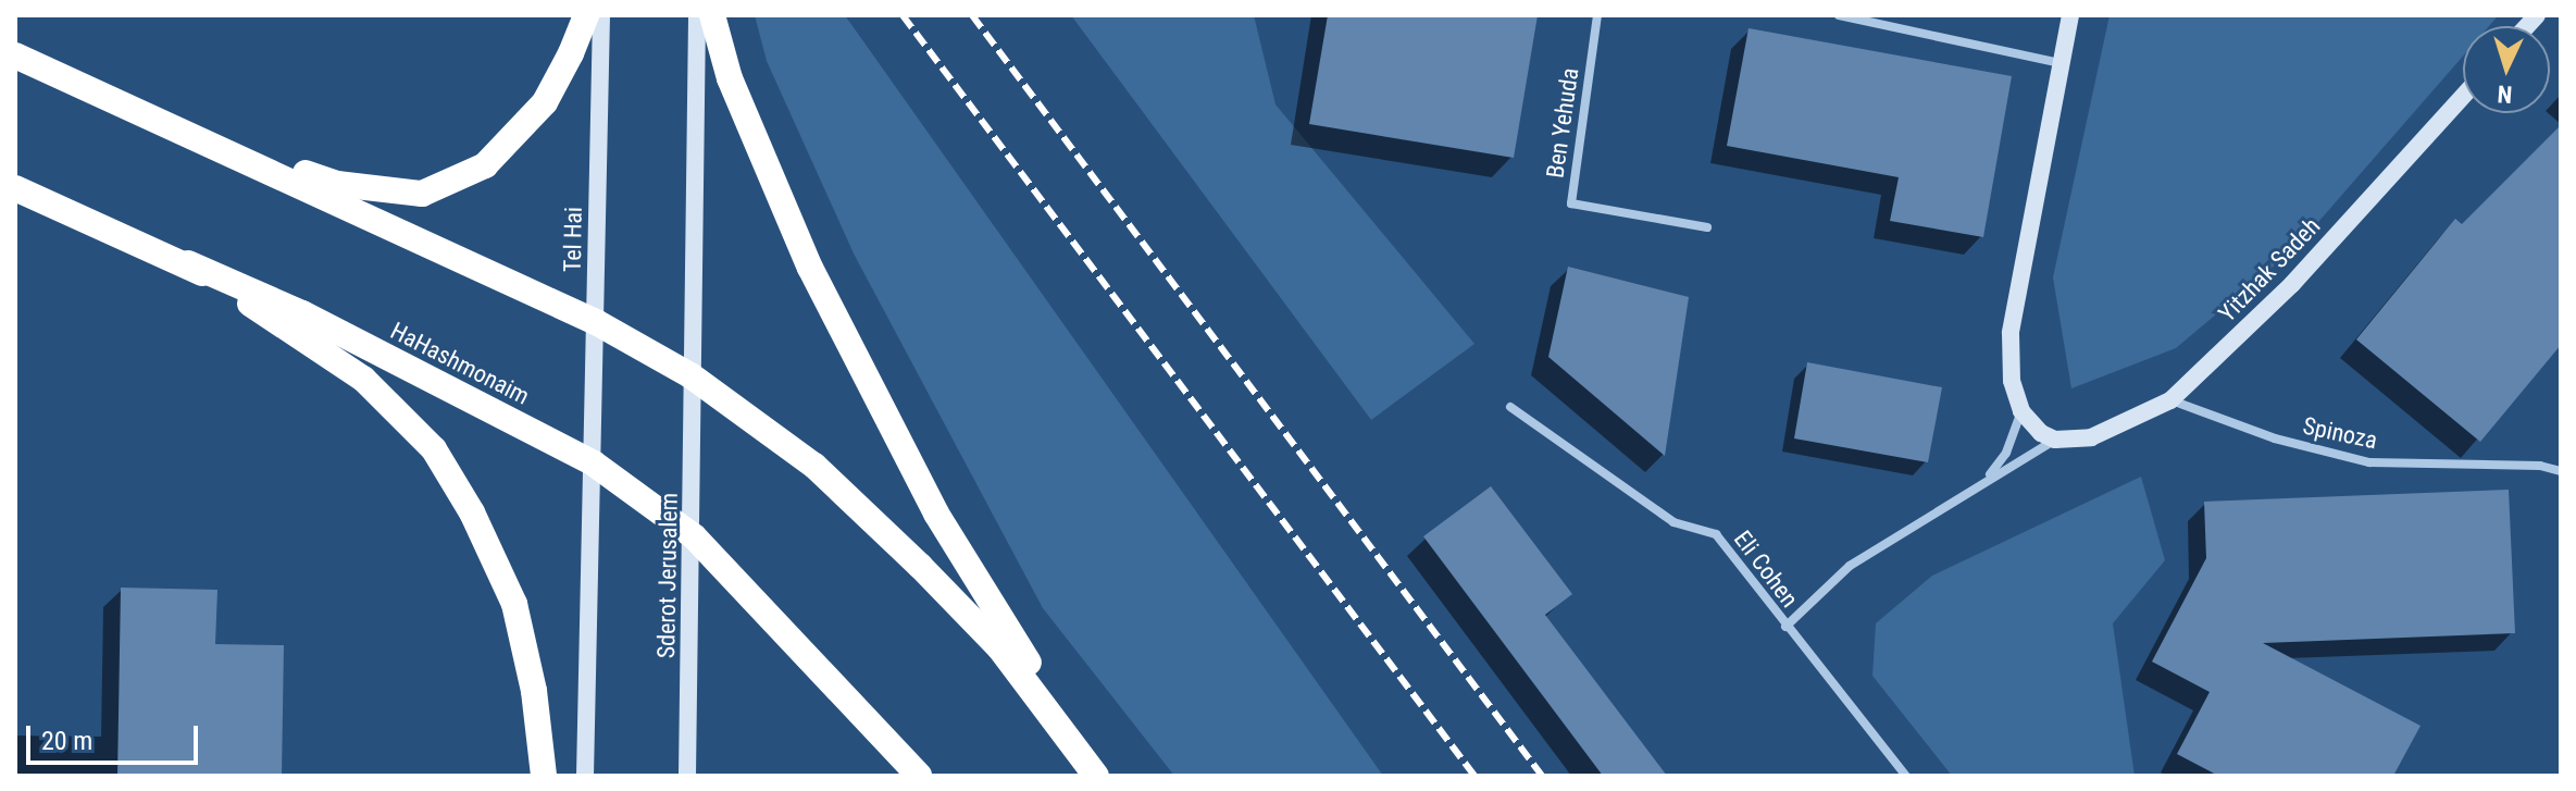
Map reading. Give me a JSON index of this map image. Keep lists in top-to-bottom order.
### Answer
{
  "streets": {
    "highway": ["HaHashmonaim"],
    "main road": ["Tel Hai", "Yitzhak Sadeh", "Sderot Jerusalem"],
    "street": ["Ben Yehuda", "Spinoza", "Eli Cohen"]
  },
  "crossings": [
    ["Tel Hai", "HaHashmonaim"],
    ["Yitzhak Sadeh", "Spinoza"],
    ["Yitzhak Sadeh", "Eli Cohen"],
    ["HaHashmonaim", "Sderot Jerusalem"]
  ],
  "scale_bar": "20 m",
  "north": "bottom"
}
